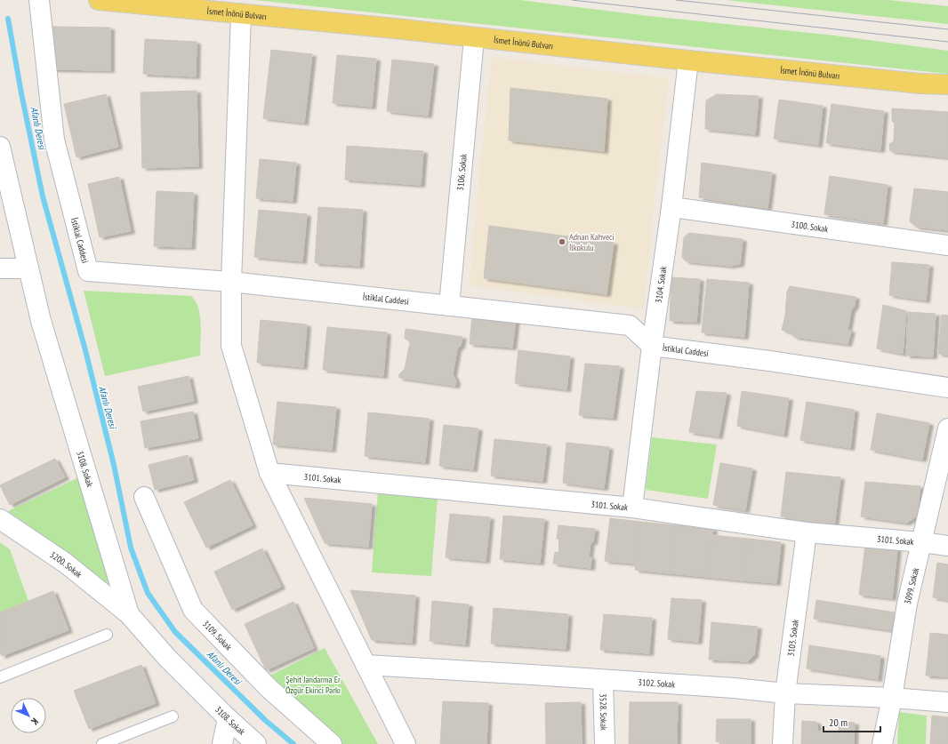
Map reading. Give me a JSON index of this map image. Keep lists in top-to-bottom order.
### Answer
{
  "streets": {
    "main road": ["İsmet İnönü Bulvarı"],
    "street": [
      "3106. Sokak",
      "3100. Sokak",
      "İstiklal Caddesi",
      "3104. Sokak",
      "3108. Sokak",
      "3101. Sokak",
      "3200. Sokak",
      "3099. Sokak",
      "3109. Sokak",
      "3103. Sokak",
      "3102. Sokak",
      "3528. Sokak"
    ]
  },
  "crossings": [
    ["İsmet İnönü Bulvarı", "3106. Sokak"],
    ["İsmet İnönü Bulvarı", "3104. Sokak"],
    ["3106. Sokak", "İstiklal Caddesi"],
    ["3100. Sokak", "3104. Sokak"],
    ["İstiklal Caddesi", "3104. Sokak"],
    ["3104. Sokak", "3101. Sokak"],
    ["3108. Sokak", "3200. Sokak"],
    ["3101. Sokak", "3099. Sokak"],
    ["3101. Sokak", "3103. Sokak"],
    ["3099. Sokak", "3102. Sokak"],
    ["3103. Sokak", "3102. Sokak"],
    ["3102. Sokak", "3528. Sokak"]
  ],
  "water": ["Afanlı Deresi"],
  "parks": ["Şehit Jandarma Er Özgür Ekinci Parkı"],
  "places": ["Adnan Kahveci İlkokulu"],
  "scale_bar": "20 m",
  "north": "bottom right"
}
